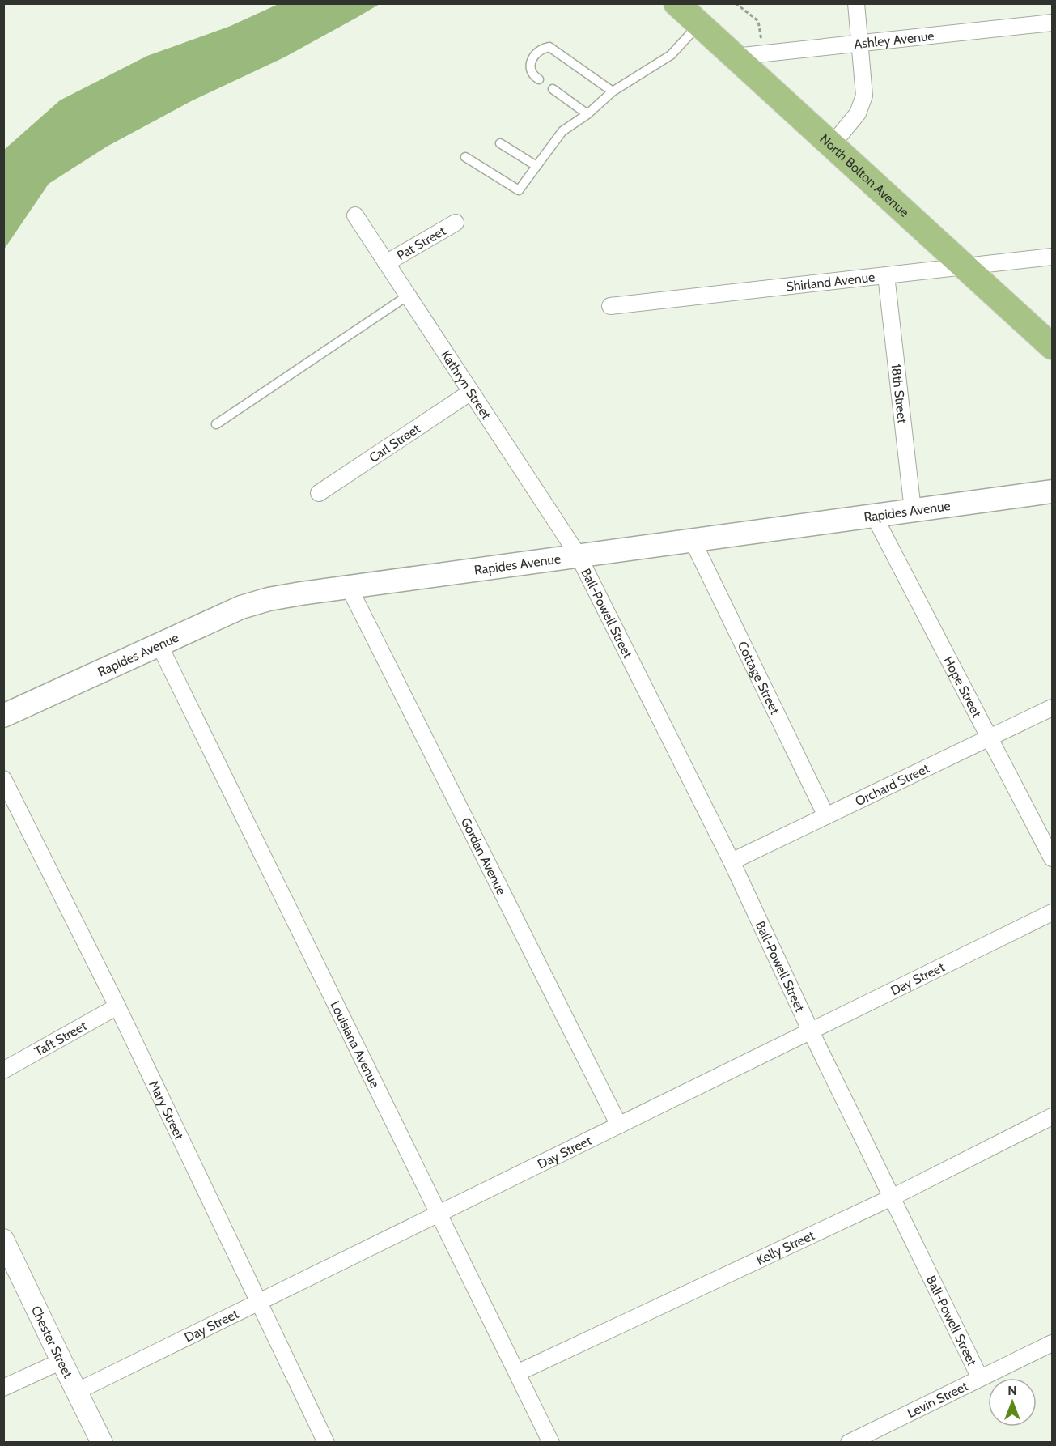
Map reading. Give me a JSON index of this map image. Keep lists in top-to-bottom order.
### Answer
{
  "streets": {
    "main road": ["North Bolton Avenue", "Rapides Avenue"],
    "street": [
      "Ashley Avenue",
      "Pat Street",
      "Shirland Avenue",
      "Kathryn Street",
      "18th Street",
      "Carl Street",
      "Ball-Powell Street",
      "Cottage Street",
      "Hope Street",
      "Orchard Street",
      "Gordan Avenue",
      "Day Street",
      "Taft Street",
      "Louisiana Avenue",
      "Mary Street",
      "Kelly Street",
      "Chester Street",
      "Levin Street"
    ]
  },
  "crossings": [
    ["Ashley Avenue", "North Bolton Avenue"],
    ["North Bolton Avenue", "Shirland Avenue"],
    ["Pat Street", "Kathryn Street"],
    ["Shirland Avenue", "18th Street"],
    ["Kathryn Street", "Carl Street"],
    ["Kathryn Street", "Rapides Avenue"],
    ["Kathryn Street", "Ball-Powell Street"],
    ["18th Street", "Rapides Avenue"],
    ["Rapides Avenue", "Ball-Powell Street"],
    ["Rapides Avenue", "Cottage Street"],
    ["Rapides Avenue", "Hope Street"],
    ["Rapides Avenue", "Gordan Avenue"],
    ["Rapides Avenue", "Louisiana Avenue"],
    ["Ball-Powell Street", "Orchard Street"],
    ["Ball-Powell Street", "Day Street"],
    ["Ball-Powell Street", "Kelly Street"],
    ["Ball-Powell Street", "Levin Street"],
    ["Cottage Street", "Orchard Street"],
    ["Hope Street", "Orchard Street"],
    ["Gordan Avenue", "Day Street"],
    ["Day Street", "Louisiana Avenue"],
    ["Day Street", "Mary Street"],
    ["Day Street", "Chester Street"],
    ["Taft Street", "Mary Street"],
    ["Louisiana Avenue", "Kelly Street"]
  ],
  "north": "top"
}
